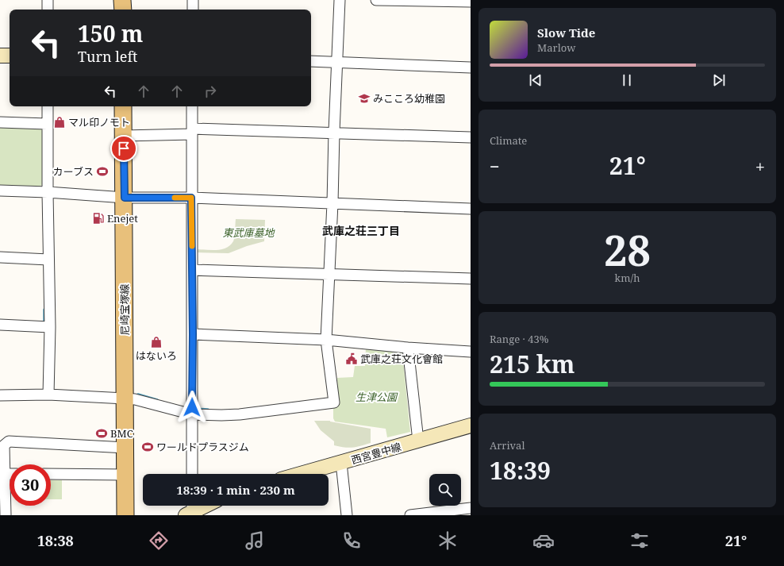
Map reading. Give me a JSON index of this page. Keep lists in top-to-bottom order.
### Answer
{
  "streets": {
    "main road": ["尼崎宝塚線", "西宮豊中線"]
  },
  "districts": ["武庫之荘三丁目"],
  "parks": ["東武庫墓地", "生津公園"],
  "places": {
    "school or university": ["みこころ幼稚園"],
    "shop": ["マル印ノモト", "はないろ"],
    "sports": ["カーブス", "BMC", "ワールドプラスジム"],
    "fuel station": ["Enejet"],
    "public building": ["武庫之荘文化會館"]
  },
  "page": {
    "turn": ["150 m", "Turn left"],
    "song": ["Slow Tide", "Marlow"],
    "tile": [
      "Climate",
      ["28", "km/h"],
      ["Range · 43%", "215 km"],
      ["Arrival", "18:39"]
    ],
    "heat": ["−", "21°", "+"],
    "limit": "30",
    "trip": "18:39 · 1 min · 230 m",
    "tabs": ["18:38", "21°"]
  }
}
